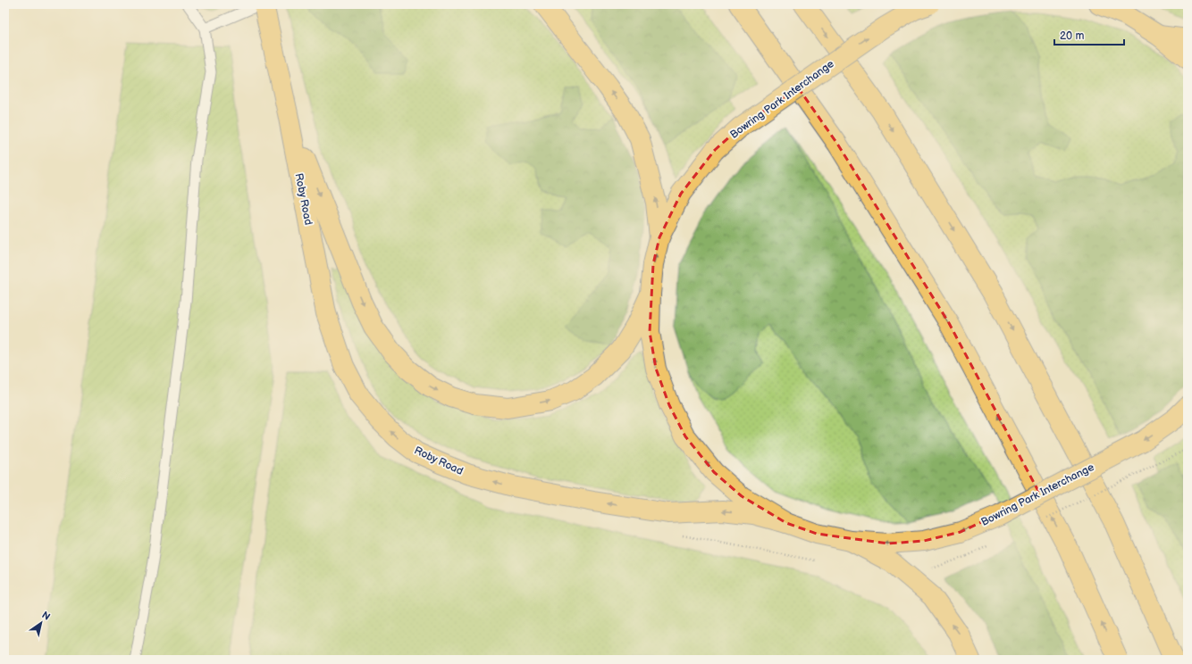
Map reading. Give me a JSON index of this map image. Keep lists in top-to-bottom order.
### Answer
{
  "streets": {
    "main road": ["Bowring Park Interchange", "Roby Road"]
  },
  "crossings": [
    ["Bowring Park Interchange", "Roby Road"]
  ],
  "scale_bar": "20 m",
  "north": "top right"
}
